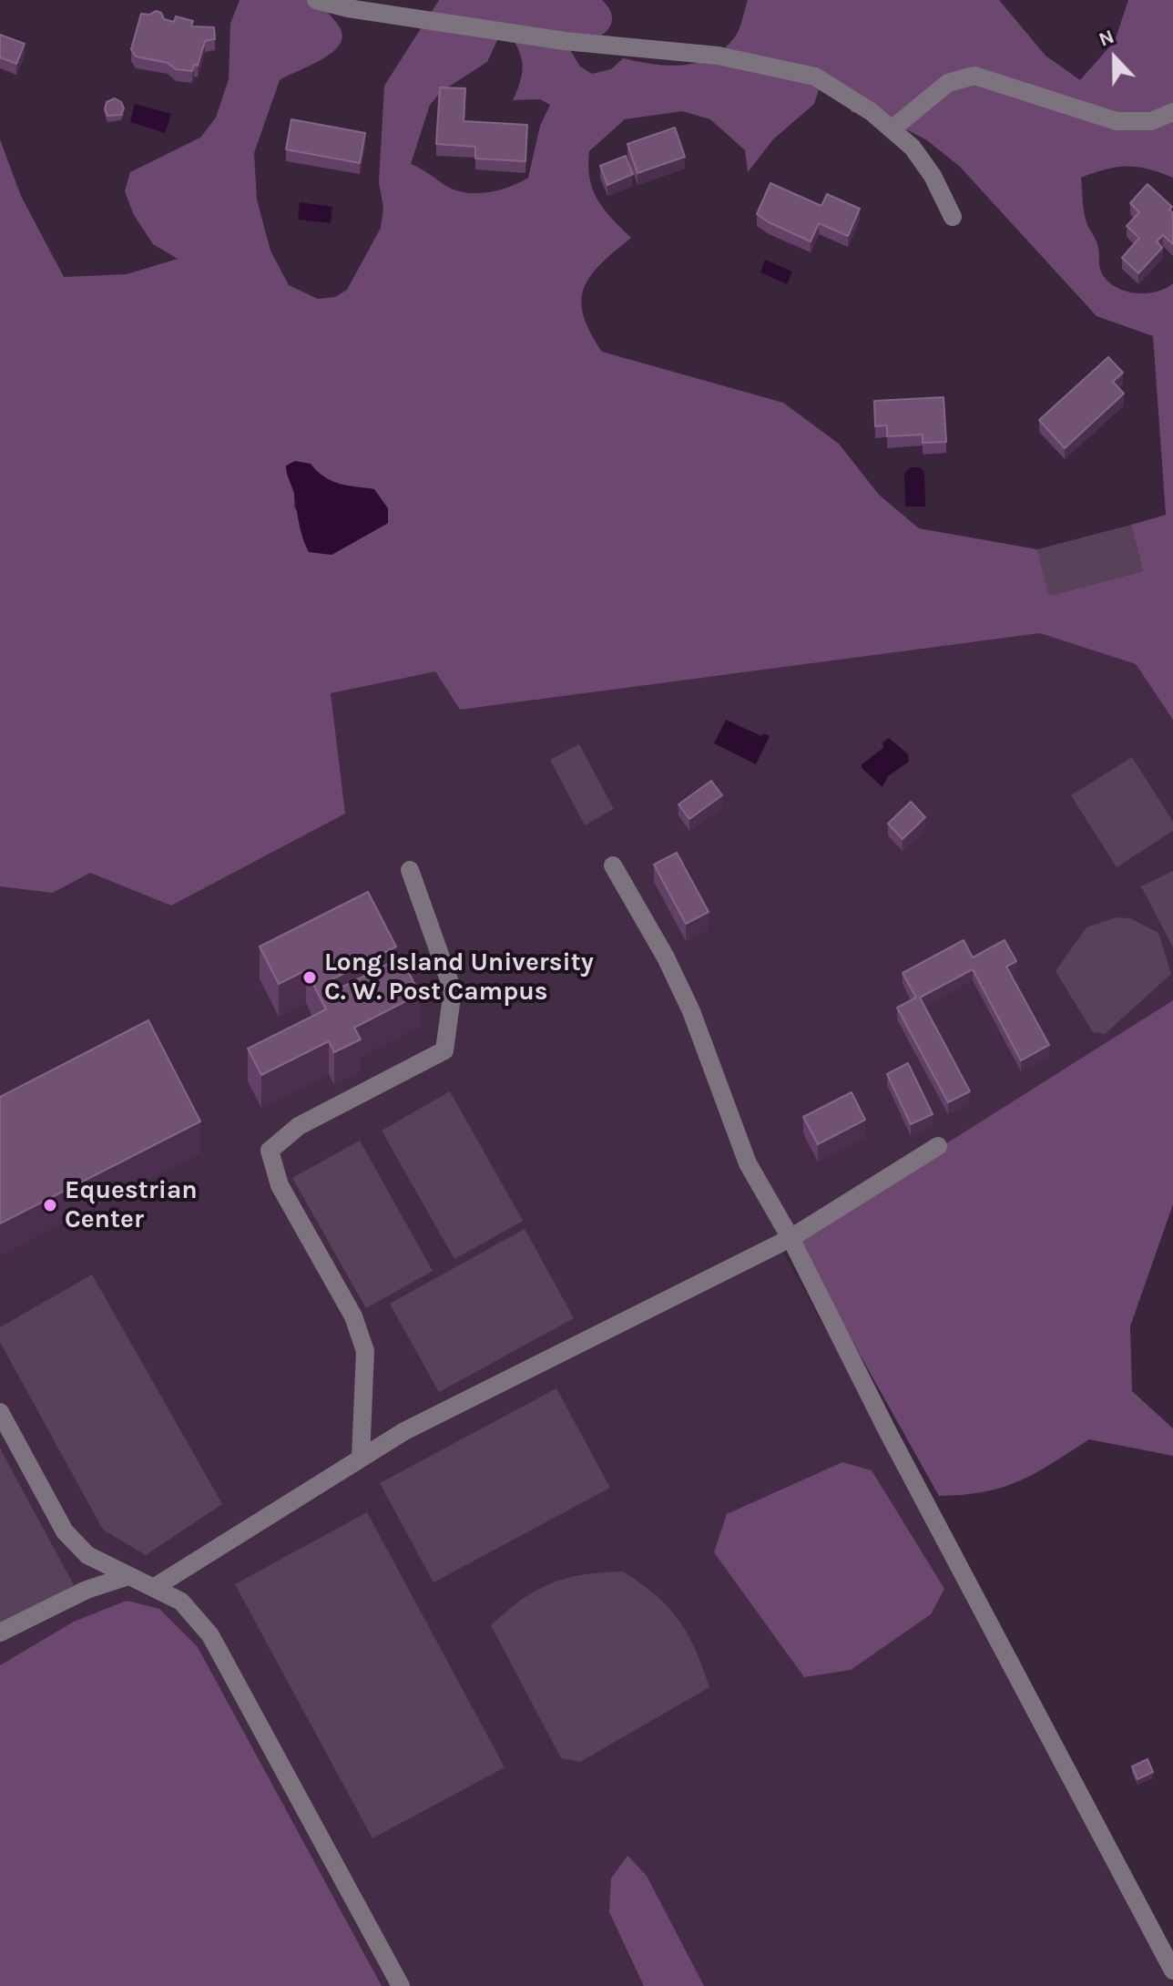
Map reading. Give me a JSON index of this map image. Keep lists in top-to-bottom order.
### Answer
{
  "places": ["Long Island University C. W. Post Campus", "Equestrian Center"],
  "north": "top"
}
